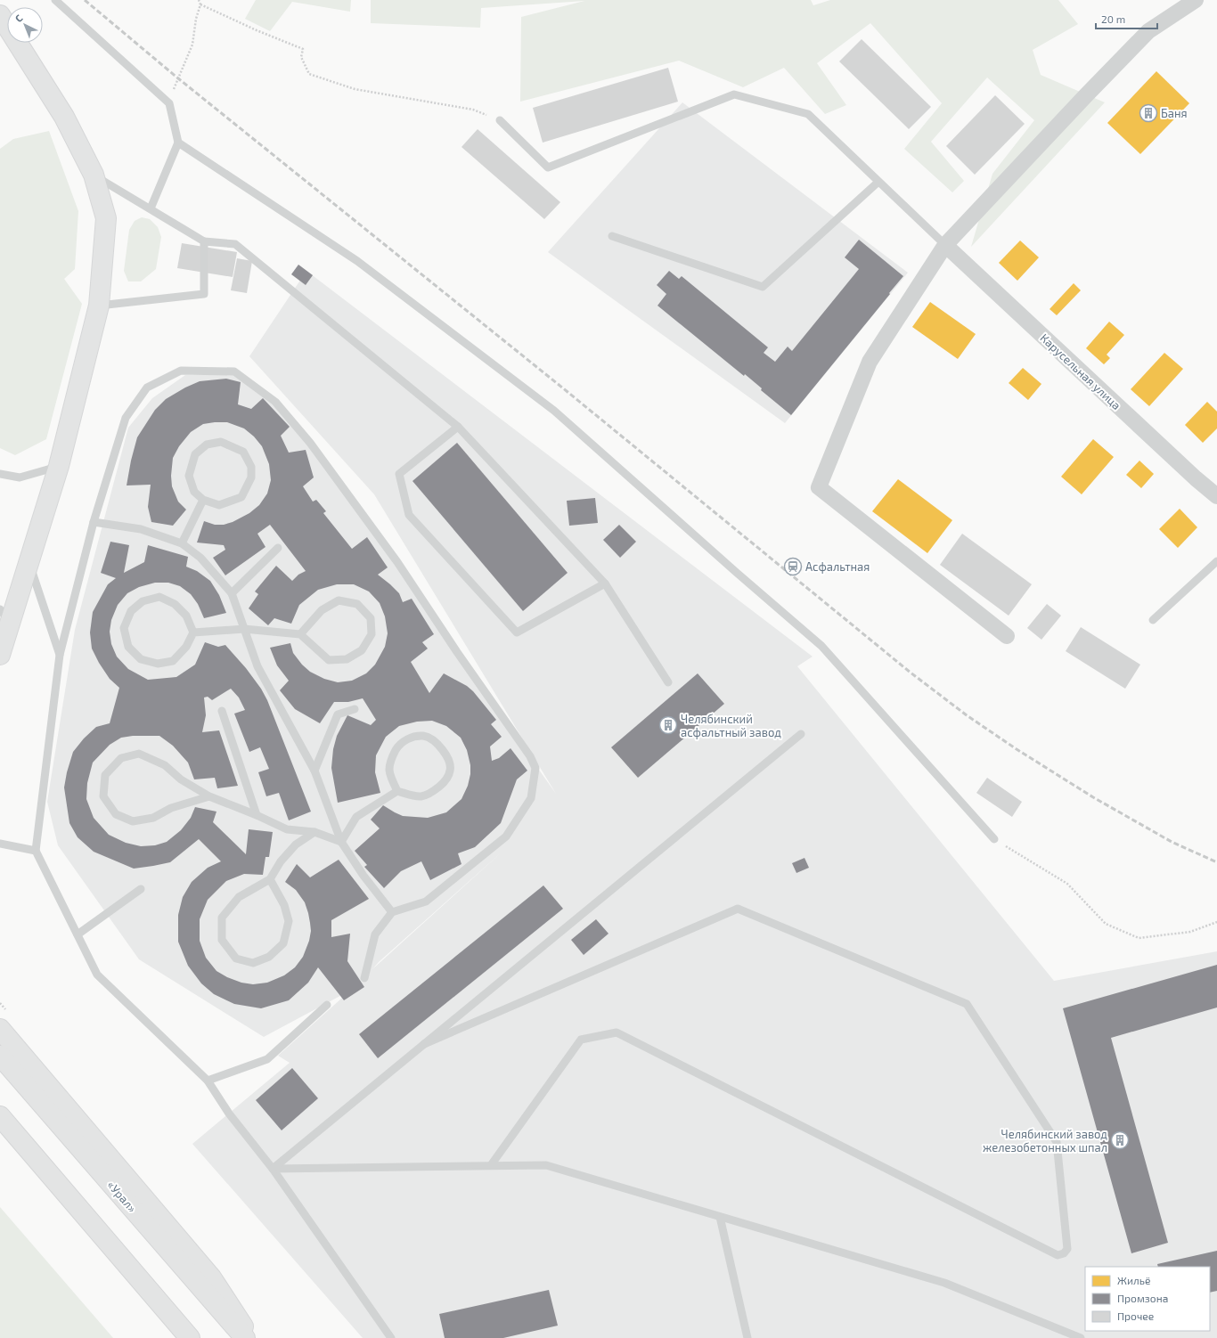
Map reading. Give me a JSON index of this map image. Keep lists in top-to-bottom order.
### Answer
{
  "streets": {
    "street": ["Карусельная улица", "«Урал»"]
  },
  "places": {
    "building": ["Баня", "Челябинский асфальтный завод", "Челябинский завод железобетонных шпал"],
    "station": ["Асфальтная"]
  },
  "legend": ["Жильё", "Промзона", "Прочее"],
  "scale_bar": "20 m",
  "north": "top left"
}
